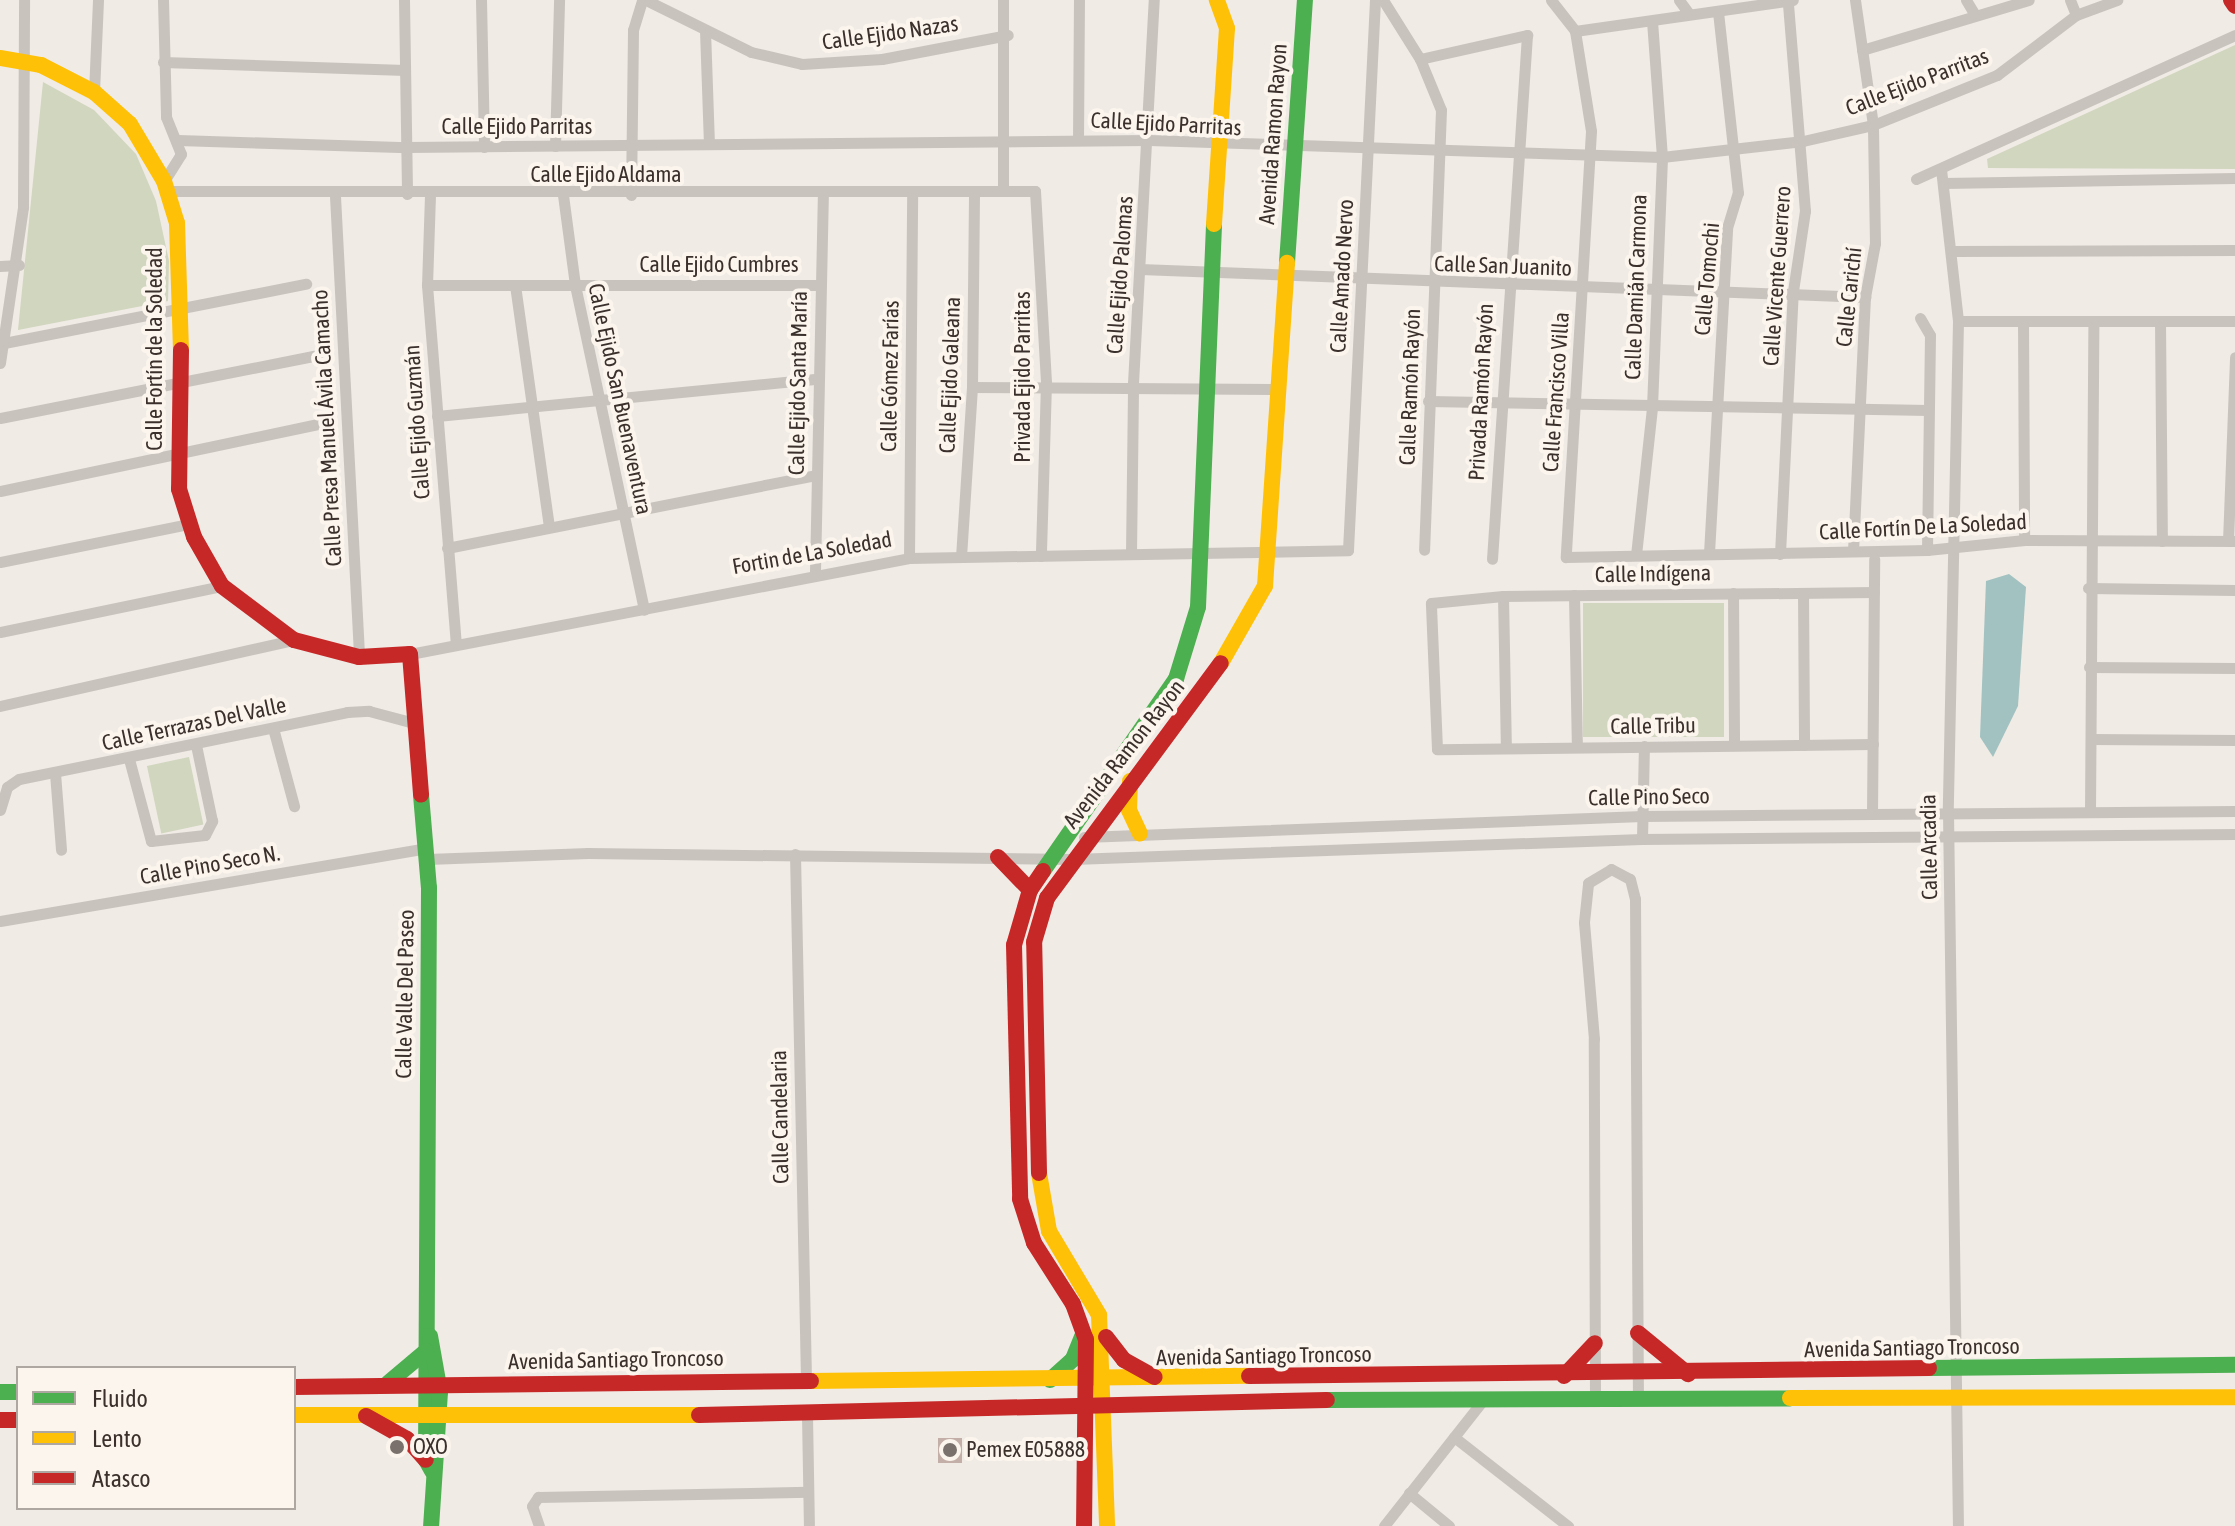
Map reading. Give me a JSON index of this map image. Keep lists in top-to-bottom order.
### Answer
{
  "streets": {
    "main road": [
      "Avenida Ramon Rayon",
      "Calle Fortín de la Soledad",
      "Fortin de La Soledad",
      "Calle Valle Del Paseo",
      "Avenida Santiago Troncoso"
    ],
    "street": [
      "Calle Ejido Nazas",
      "Calle Ejido Parritas",
      "Calle Ejido Aldama",
      "Calle Ejido Cumbres",
      "Calle San Juanito",
      "Calle Ejido Palomas",
      "Calle Amado Nervo",
      "Calle Vicente Guerrero",
      "Calle Tomochi",
      "Calle Damián Carmona",
      "Calle Carichí",
      "Calle Ejido Galeana",
      "Calle Gómez Farías",
      "Privada Ejido Parritas",
      "Calle Ejido Santa María",
      "Calle Ramón Rayón",
      "Privada Ramón Rayón",
      "Calle Francisco Villa",
      "Calle Ejido San Buenaventura",
      "Calle Ejido Guzmán",
      "Calle Presa Manuel Ávila Camacho",
      "Calle Fortín De La Soledad",
      "Calle Indígena",
      "Calle Terrazas Del Valle",
      "Calle Tribu",
      "Calle Pino Seco",
      "Calle Arcadia",
      "Calle Pino Seco N.",
      "Calle Candelaria"
    ]
  },
  "crossings": [
    ["Calle Ejido Parritas", "Avenida Ramon Rayon"],
    ["Calle Ejido Parritas", "Calle Ejido Palomas"],
    ["Calle Ejido Parritas", "Calle Amado Nervo"],
    ["Calle Ejido Parritas", "Calle Vicente Guerrero"],
    ["Calle Ejido Parritas", "Calle Tomochi"],
    ["Calle Ejido Parritas", "Calle Damián Carmona"],
    ["Calle Ejido Parritas", "Calle Carichí"],
    ["Calle Ejido Parritas", "Calle Ramón Rayón"],
    ["Calle Ejido Parritas", "Privada Ramón Rayón"],
    ["Calle Ejido Parritas", "Calle Francisco Villa"],
    ["Avenida Ramon Rayon", "Calle San Juanito"],
    ["Avenida Ramon Rayon", "Fortin de La Soledad"],
    ["Avenida Ramon Rayon", "Calle Pino Seco"],
    ["Avenida Ramon Rayon", "Avenida Santiago Troncoso"],
    ["Calle Ejido Aldama", "Calle Fortín de la Soledad"],
    ["Calle Ejido Aldama", "Calle Ejido Galeana"],
    ["Calle Ejido Aldama", "Calle Gómez Farías"],
    ["Calle Ejido Aldama", "Privada Ejido Parritas"],
    ["Calle Ejido Aldama", "Calle Ejido Santa María"],
    ["Calle Ejido Aldama", "Calle Ejido San Buenaventura"],
    ["Calle Ejido Aldama", "Calle Ejido Guzmán"],
    ["Calle Ejido Aldama", "Calle Presa Manuel Ávila Camacho"],
    ["Calle Ejido Cumbres", "Calle Ejido Santa María"],
    ["Calle Ejido Cumbres", "Calle Ejido San Buenaventura"],
    ["Calle Ejido Cumbres", "Calle Ejido Guzmán"],
    ["Calle San Juanito", "Calle Ejido Palomas"],
    ["Calle San Juanito", "Calle Amado Nervo"],
    ["Calle San Juanito", "Calle Vicente Guerrero"],
    ["Calle San Juanito", "Calle Tomochi"],
    ["Calle San Juanito", "Calle Damián Carmona"],
    ["Calle San Juanito", "Calle Carichí"],
    ["Calle San Juanito", "Calle Ramón Rayón"],
    ["Calle San Juanito", "Privada Ramón Rayón"],
    ["Calle San Juanito", "Calle Francisco Villa"],
    ["Calle Ejido Palomas", "Fortin de La Soledad"],
    ["Calle Amado Nervo", "Fortin de La Soledad"],
    ["Calle Vicente Guerrero", "Calle Fortín De La Soledad"],
    ["Calle Tomochi", "Calle Fortín De La Soledad"],
    ["Calle Damián Carmona", "Calle Fortín De La Soledad"],
    ["Calle Carichí", "Calle Fortín De La Soledad"],
    ["Calle Fortín de la Soledad", "Fortin de La Soledad"],
    ["Calle Ejido Galeana", "Fortin de La Soledad"],
    ["Calle Gómez Farías", "Fortin de La Soledad"],
    ["Privada Ejido Parritas", "Fortin de La Soledad"],
    ["Calle Ejido Santa María", "Fortin de La Soledad"],
    ["Calle Ramón Rayón", "Privada Ramón Rayón"],
    ["Calle Francisco Villa", "Calle Fortín De La Soledad"],
    ["Calle Ejido San Buenaventura", "Fortin de La Soledad"],
    ["Calle Ejido Guzmán", "Fortin de La Soledad"],
    ["Calle Presa Manuel Ávila Camacho", "Fortin de La Soledad"],
    ["Calle Fortín De La Soledad", "Calle Arcadia"],
    ["Fortin de La Soledad", "Calle Valle Del Paseo"],
    ["Calle Indígena", "Calle Tribu"],
    ["Calle Terrazas Del Valle", "Calle Valle Del Paseo"],
    ["Calle Pino Seco", "Calle Arcadia"],
    ["Calle Pino Seco", "Calle Pino Seco N."],
    ["Calle Pino Seco", "Calle Candelaria"],
    ["Calle Arcadia", "Avenida Santiago Troncoso"],
    ["Calle Pino Seco N.", "Calle Valle Del Paseo"],
    ["Calle Pino Seco N.", "Calle Candelaria"],
    ["Calle Valle Del Paseo", "Avenida Santiago Troncoso"],
    ["Calle Candelaria", "Avenida Santiago Troncoso"]
  ],
  "places": ["OXO", "Pemex E05888"],
  "legend": ["Fluido", "Lento", "Atasco"]
}
